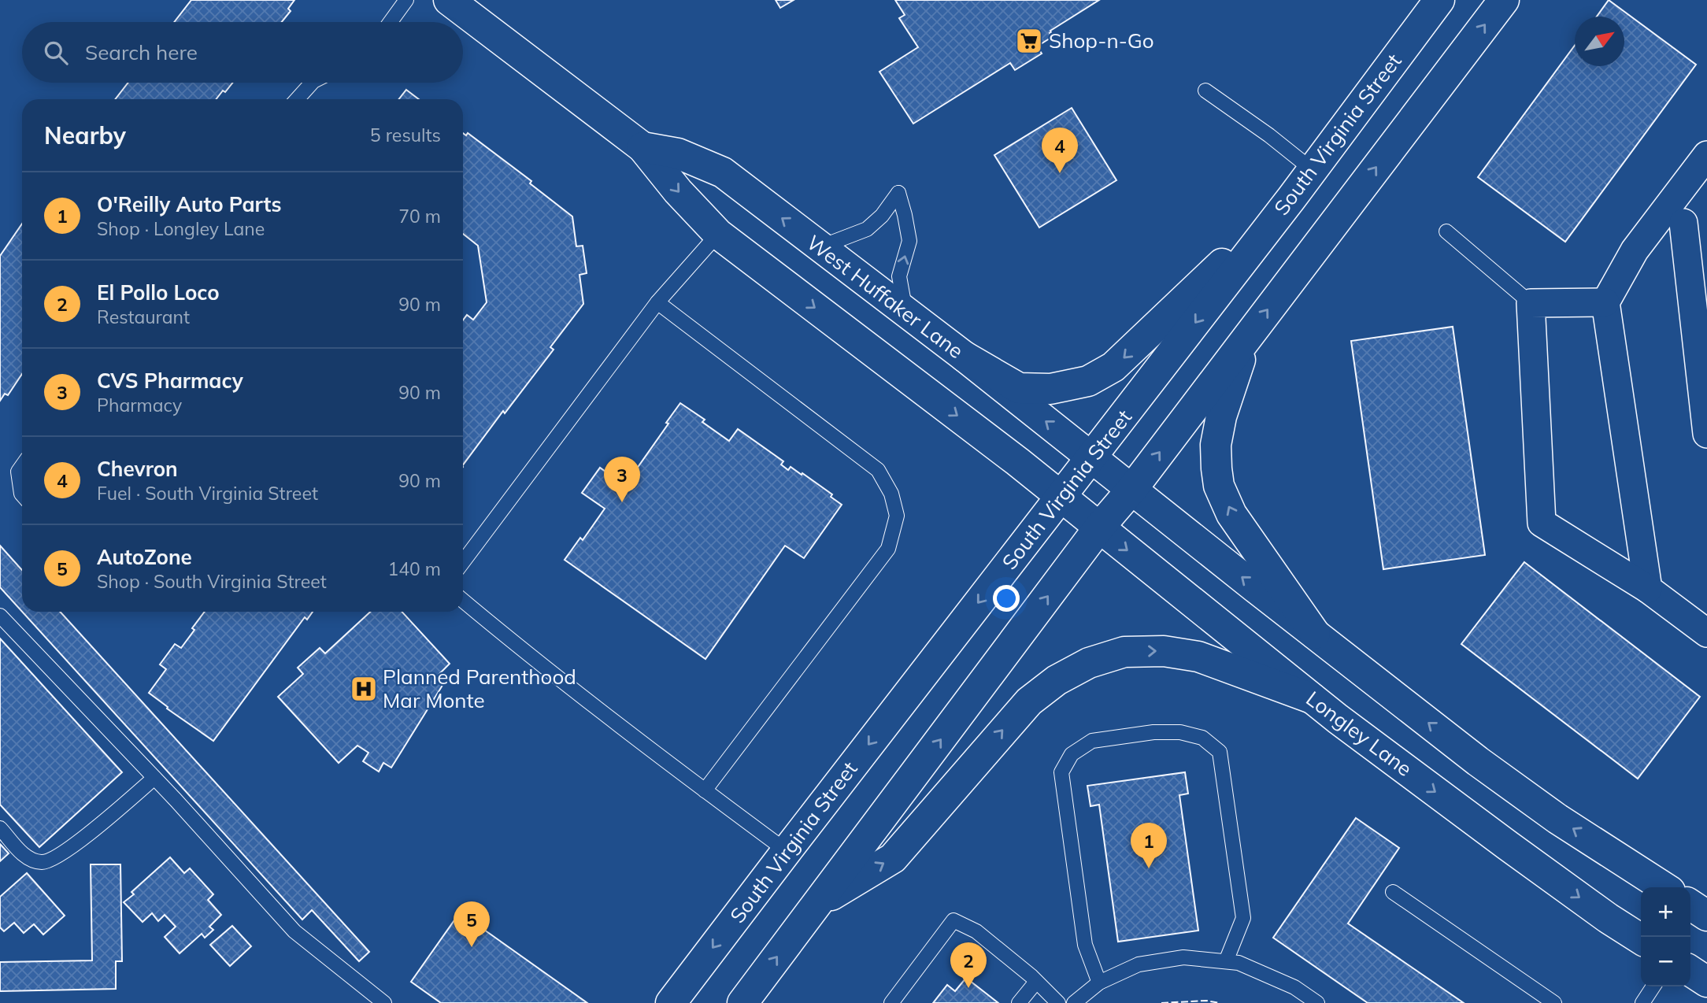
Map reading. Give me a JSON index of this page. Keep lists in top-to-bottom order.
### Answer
{
  "streets": {
    "main road": ["South Virginia Street", "West Huffaker Lane", "Longley Lane"]
  },
  "crossings": [
    ["South Virginia Street", "West Huffaker Lane"],
    ["South Virginia Street", "Longley Lane"],
    ["West Huffaker Lane", "Longley Lane"]
  ],
  "places": {
    "supermarket": ["Shop-n-Go"],
    "hospital": ["Planned Parenthood Mar Monte"]
  },
  "north": "top right",
  "page": {
    "search": "Search here",
    "heading": ["Nearby", "5 results"],
    "pins": [
      "4",
      "3",
      "1",
      "5",
      "2"
    ],
    "list": [
      {
        "mark": "1",
        "name": "O'Reilly Auto Parts",
        "note": "Shop · Longley Lane",
        "value": "70 m"
      },
      {
        "mark": "2",
        "name": "El Pollo Loco",
        "note": "Restaurant",
        "value": "90 m"
      },
      {
        "mark": "3",
        "name": "CVS Pharmacy",
        "note": "Pharmacy",
        "value": "90 m"
      },
      {
        "mark": "4",
        "name": "Chevron",
        "note": "Fuel · South Virginia Street",
        "value": "90 m"
      },
      {
        "mark": "5",
        "name": "AutoZone",
        "note": "Shop · South Virginia Street",
        "value": "140 m"
      }
    ],
    "map_buttons": ["+", "−"]
  }
}
